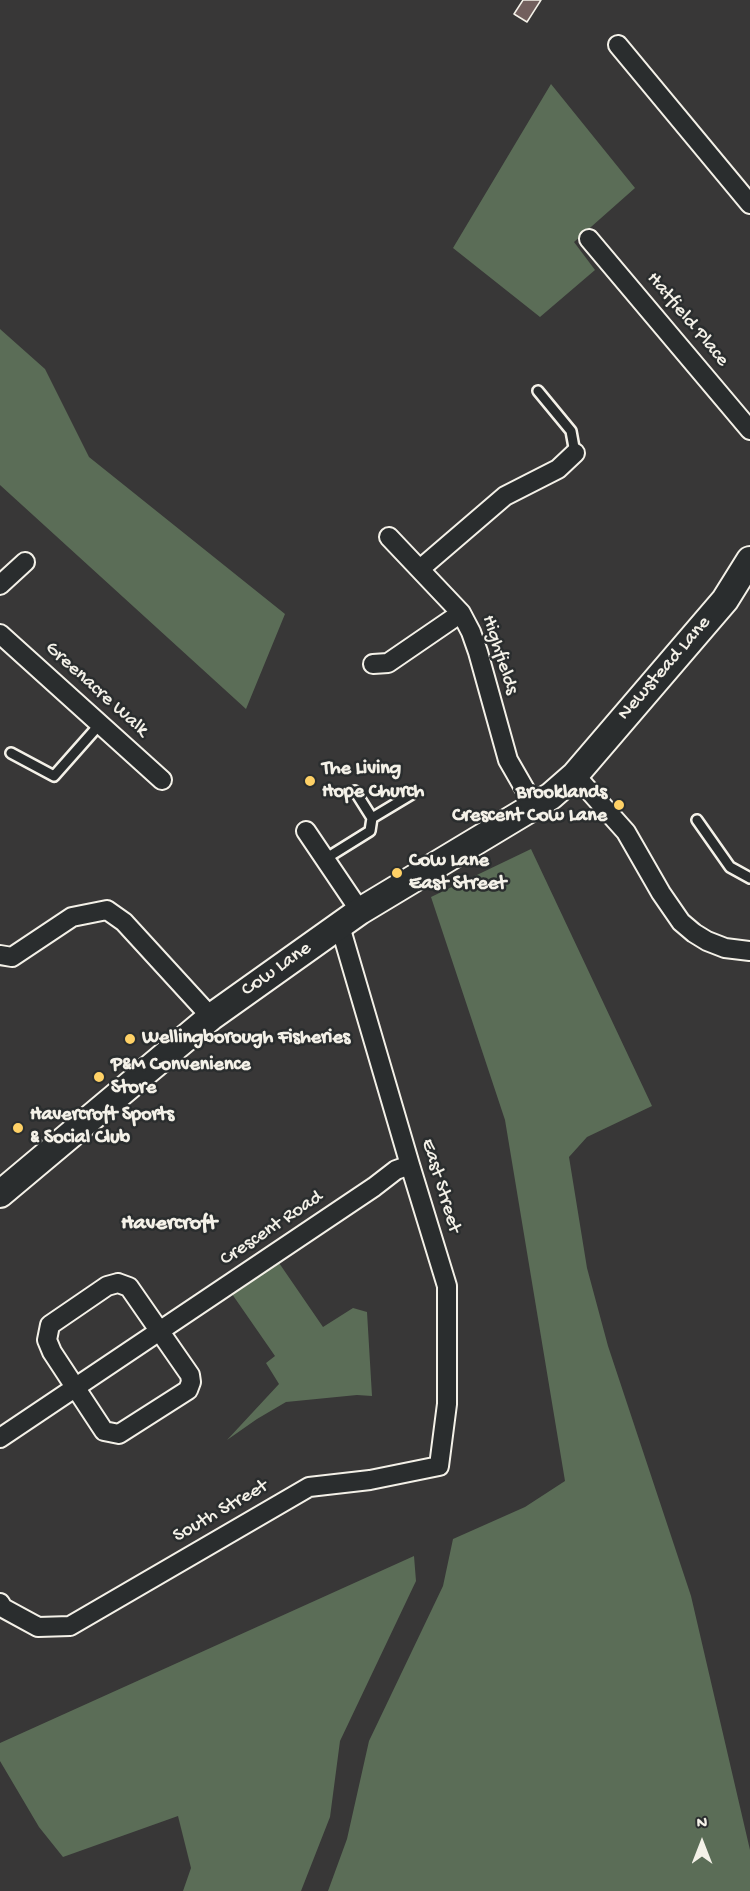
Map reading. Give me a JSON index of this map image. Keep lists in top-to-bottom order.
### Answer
{
  "streets": {
    "main road": ["Newstead Lane", "Cow Lane"],
    "street": [
      "Hatfield Place",
      "Highfields",
      "Greenacre Walk",
      "East Street",
      "Crescent Road",
      "South Street"
    ]
  },
  "crossings": [
    ["Highfields", "Cow Lane"],
    ["Newstead Lane", "Cow Lane"],
    ["Cow Lane", "East Street"],
    ["East Street", "Crescent Road"],
    ["East Street", "South Street"]
  ],
  "districts": ["Havercroft"],
  "places": [
    "The Living Hope Church",
    "Brooklands Crescent Cow Lane",
    "Cow Lane East Street",
    "Wellingborough Fisheries",
    "P&M Convenience Store",
    "Havercroft Sports & Social Club"
  ],
  "north": "top"
}
